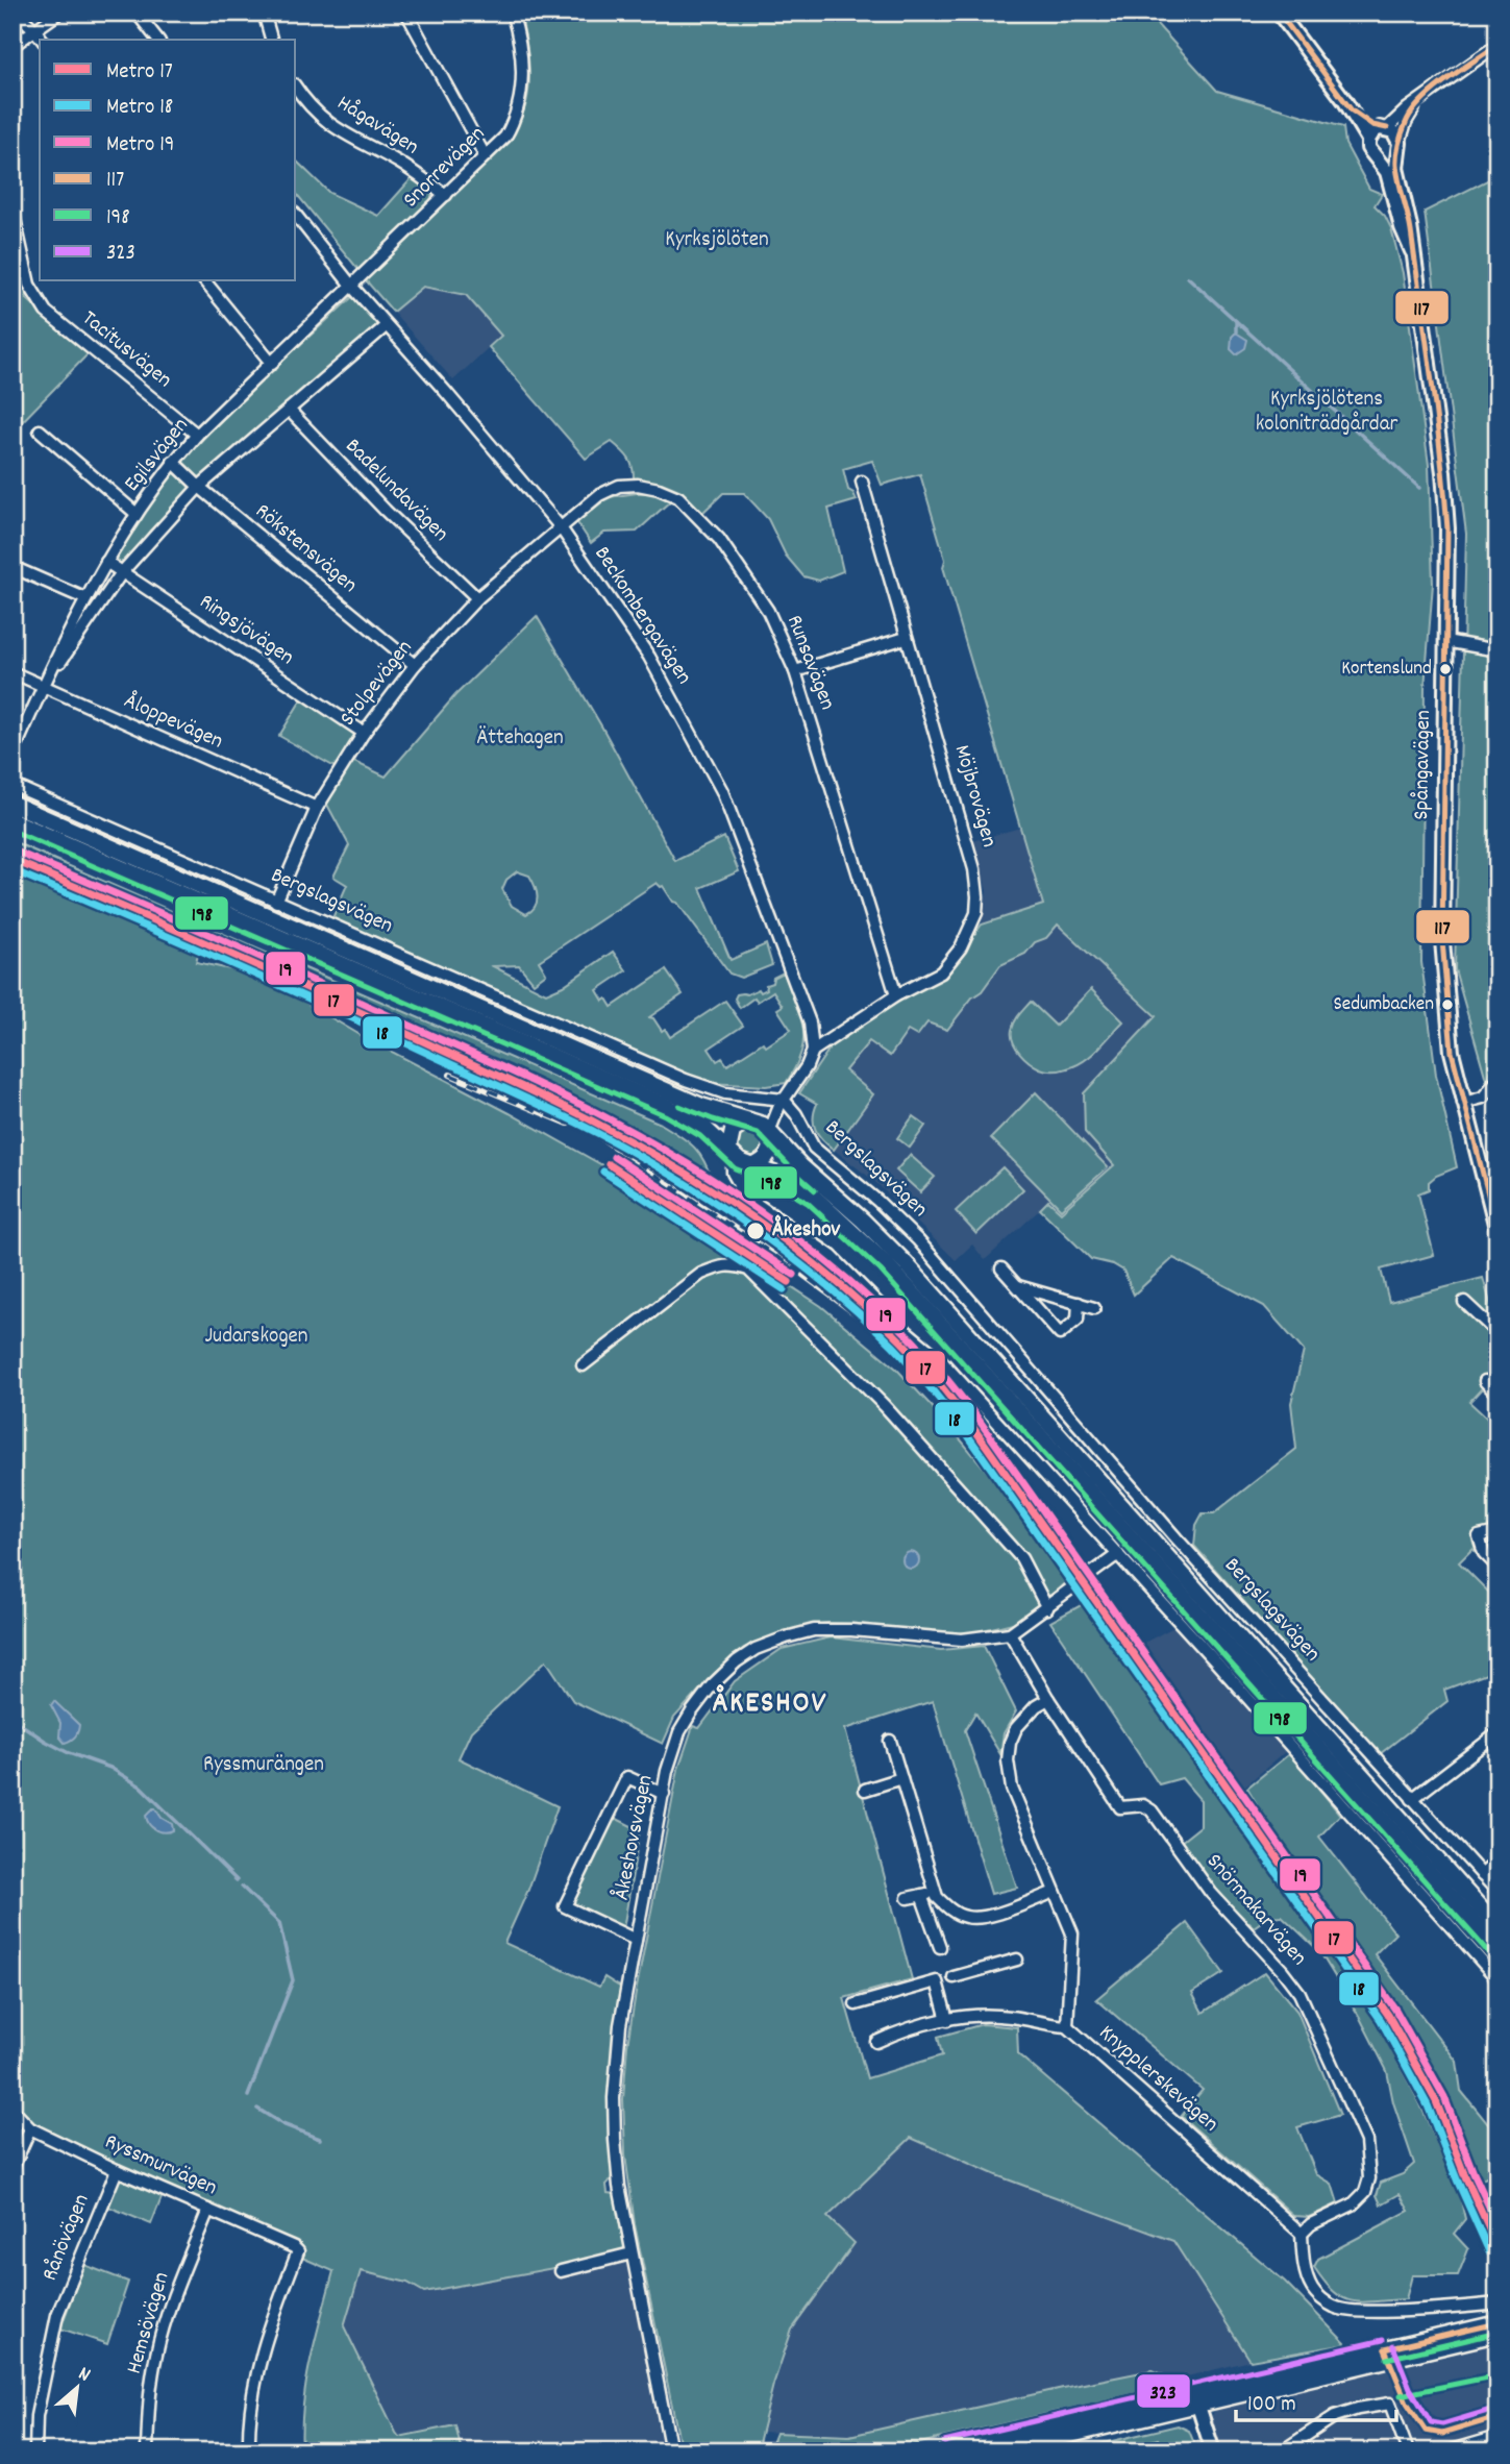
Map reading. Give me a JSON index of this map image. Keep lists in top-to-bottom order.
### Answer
{
  "streets": {
    "main road": ["Bergslagsvägen"],
    "street": [
      "Hågavägen",
      "Snorrevägen",
      "Tacitusvägen",
      "Egilsvägen",
      "Badelundavägen",
      "Rökstensvägen",
      "Beckombergavägen",
      "Ringsjövägen",
      "Runsavägen",
      "Stolpevägen",
      "Åloppevägen",
      "Spångavägen",
      "Möjbrovägen",
      "Åkeshovsvägen",
      "Snörmakarvägen",
      "Knypplerskevägen",
      "Ryssmurvägen",
      "Rånövägen",
      "Hemsövägen"
    ]
  },
  "crossings": [
    ["Hågavägen", "Snorrevägen"],
    ["Snorrevägen", "Egilsvägen"],
    ["Snorrevägen", "Beckombergavägen"],
    ["Tacitusvägen", "Egilsvägen"],
    ["Egilsvägen", "Badelundavägen"],
    ["Egilsvägen", "Rökstensvägen"],
    ["Egilsvägen", "Beckombergavägen"],
    ["Egilsvägen", "Ringsjövägen"],
    ["Egilsvägen", "Åloppevägen"],
    ["Badelundavägen", "Stolpevägen"],
    ["Rökstensvägen", "Stolpevägen"],
    ["Beckombergavägen", "Runsavägen"],
    ["Beckombergavägen", "Stolpevägen"],
    ["Beckombergavägen", "Möjbrovägen"],
    ["Ringsjövägen", "Stolpevägen"],
    ["Runsavägen", "Stolpevägen"],
    ["Runsavägen", "Möjbrovägen"],
    ["Stolpevägen", "Åloppevägen"],
    ["Stolpevägen", "Bergslagsvägen"],
    ["Åkeshovsvägen", "Snörmakarvägen"],
    ["Snörmakarvägen", "Knypplerskevägen"],
    ["Ryssmurvägen", "Rånövägen"],
    ["Ryssmurvägen", "Hemsövägen"]
  ],
  "districts": ["ÅKESHOV"],
  "parks": [
    "Kyrksjölöten",
    "Kyrksjölötens koloniträdgårdar",
    "Ättehagen",
    "Judarskogen",
    "Ryssmurängen"
  ],
  "places": ["Kortenslund", "Sedumbacken", "Åkeshov"],
  "lines": [
    "transit line 117",
    "transit line 198",
    "metro line 19",
    "metro line 17",
    "metro line 18",
    "transit line 323"
  ],
  "legend": [
    "Metro 17",
    "Metro 18",
    "Metro 19",
    "117",
    "198",
    "323"
  ],
  "scale_bar": "100 m",
  "north": "top right"
}
